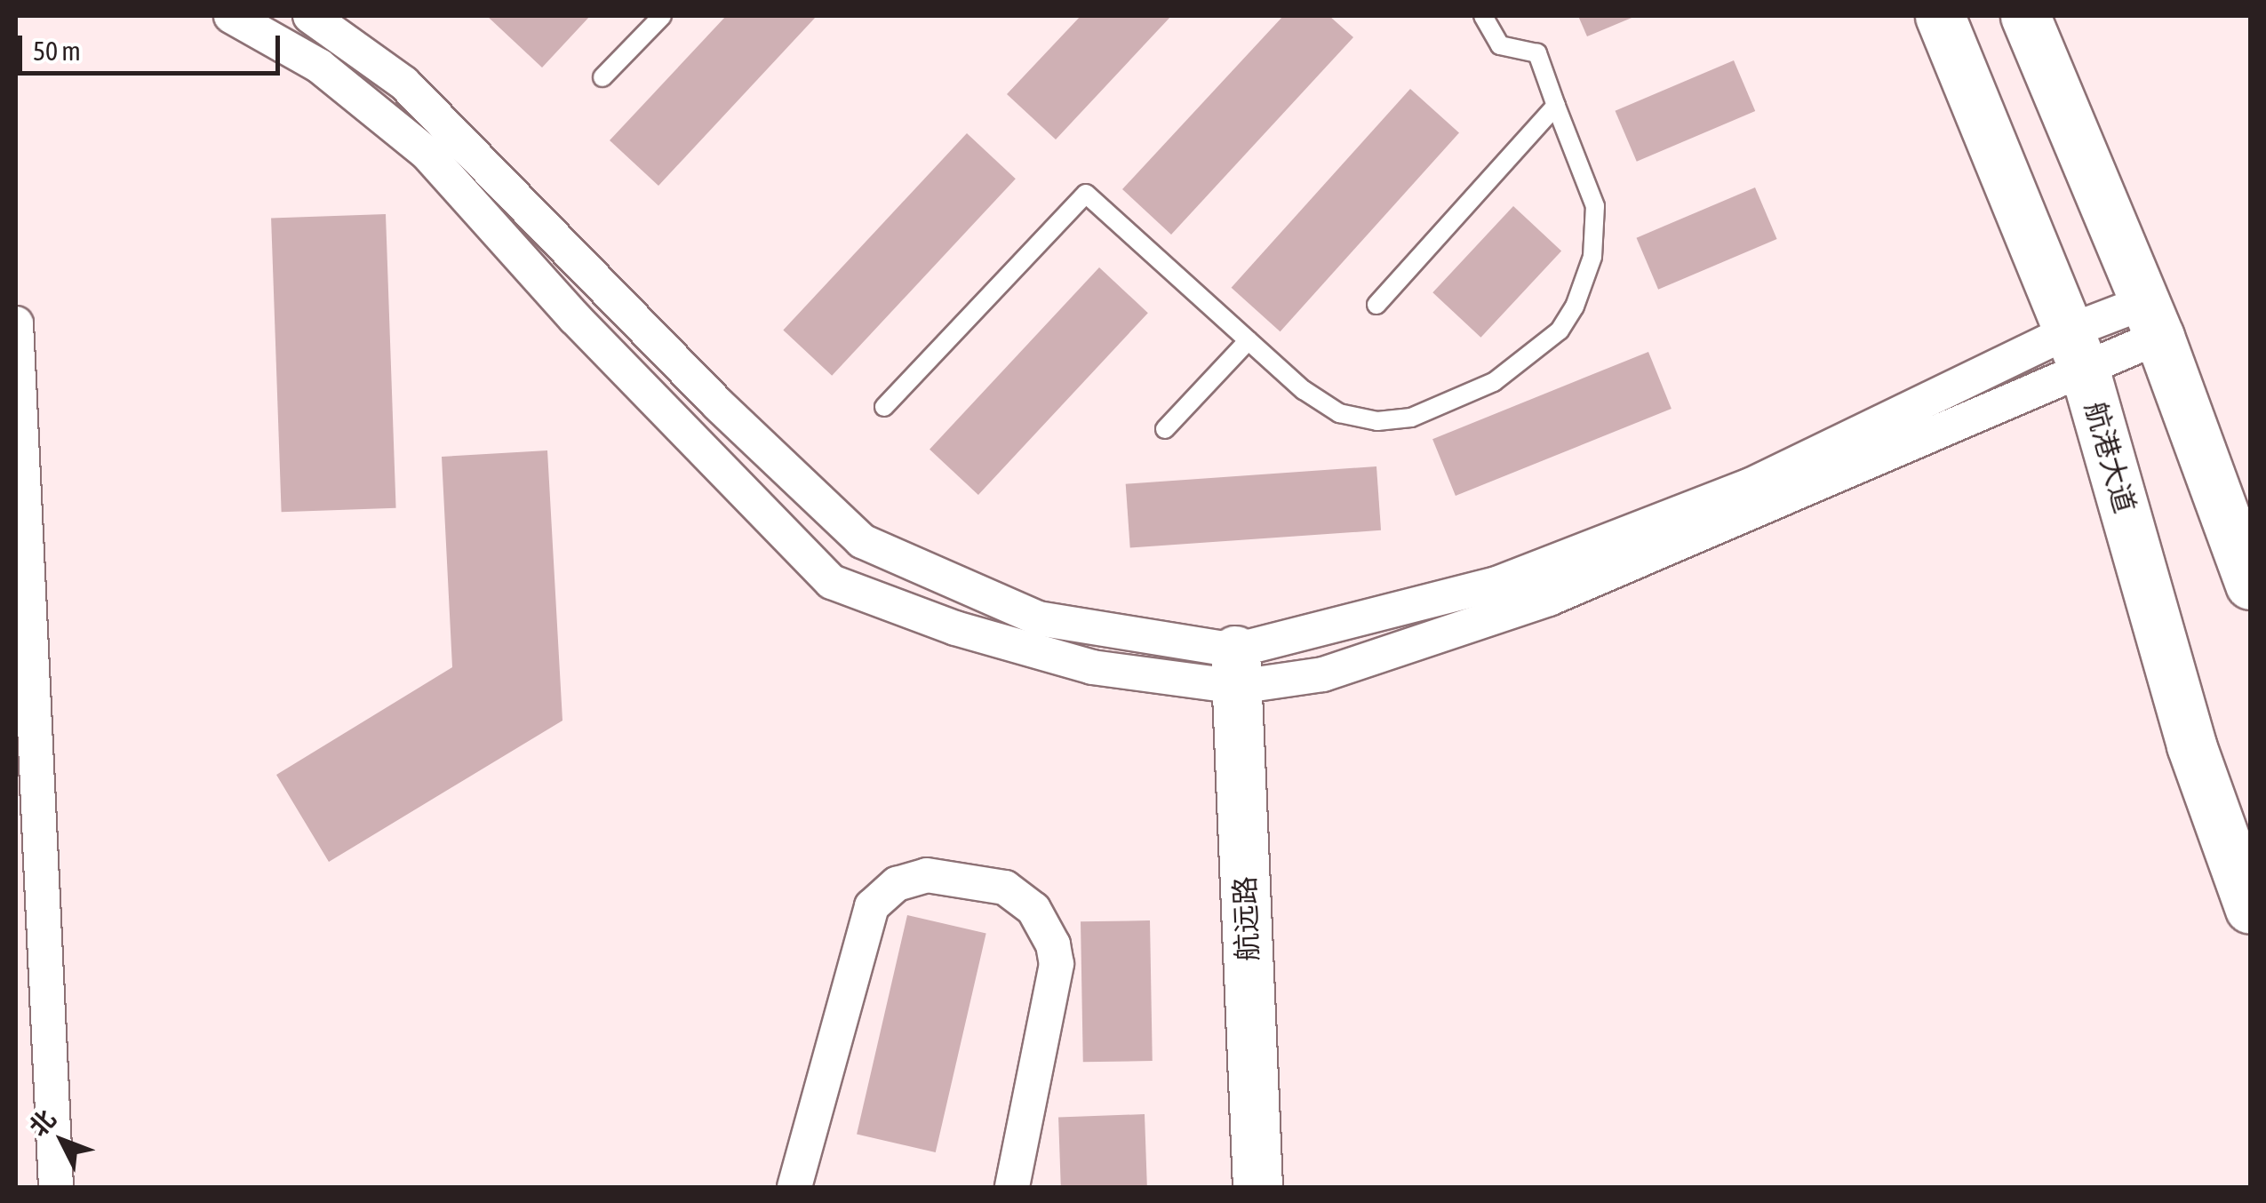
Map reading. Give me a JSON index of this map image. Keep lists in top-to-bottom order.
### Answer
{
  "streets": {
    "main road": ["航港大道", "航远路"]
  },
  "scale_bar": "50 m",
  "north": "top left"
}
